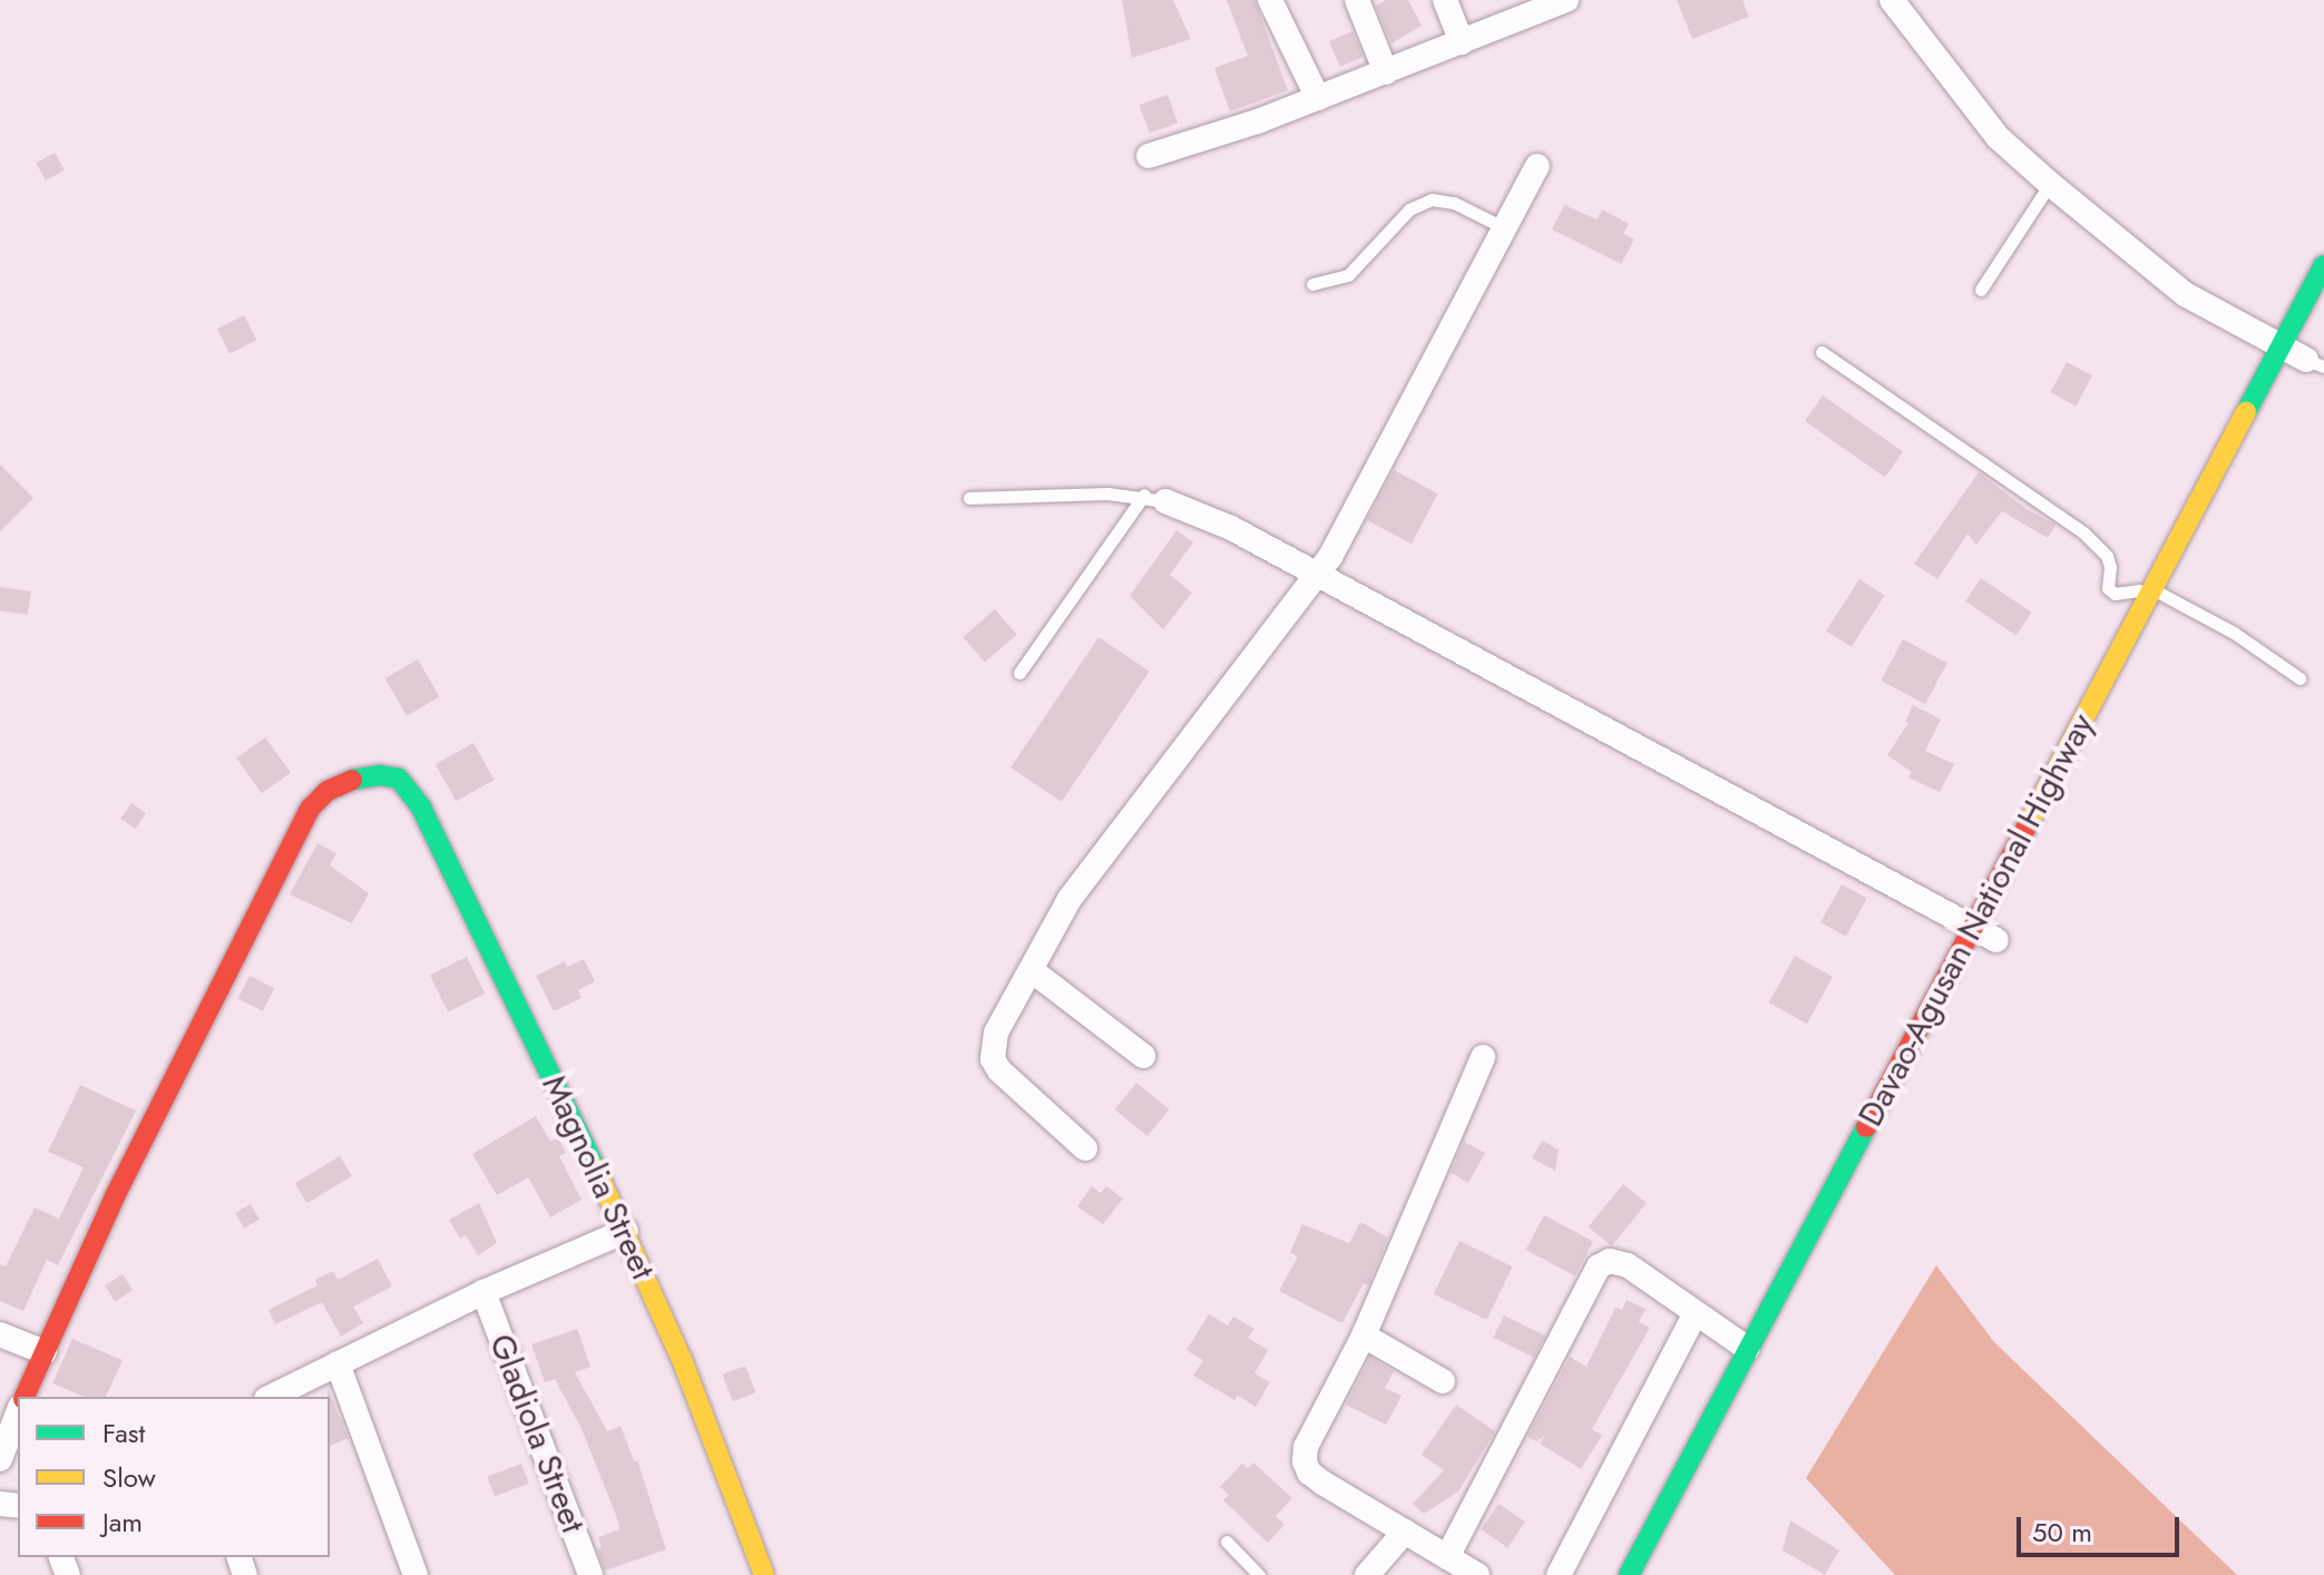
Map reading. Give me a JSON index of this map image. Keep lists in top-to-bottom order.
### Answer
{
  "streets": {
    "main road": ["Davao-Agusan National Highway", "Magnolia Street"],
    "street": ["Gladiola Street"]
  },
  "legend": ["Fast", "Slow", "Jam"],
  "scale_bar": "50 m"
}
